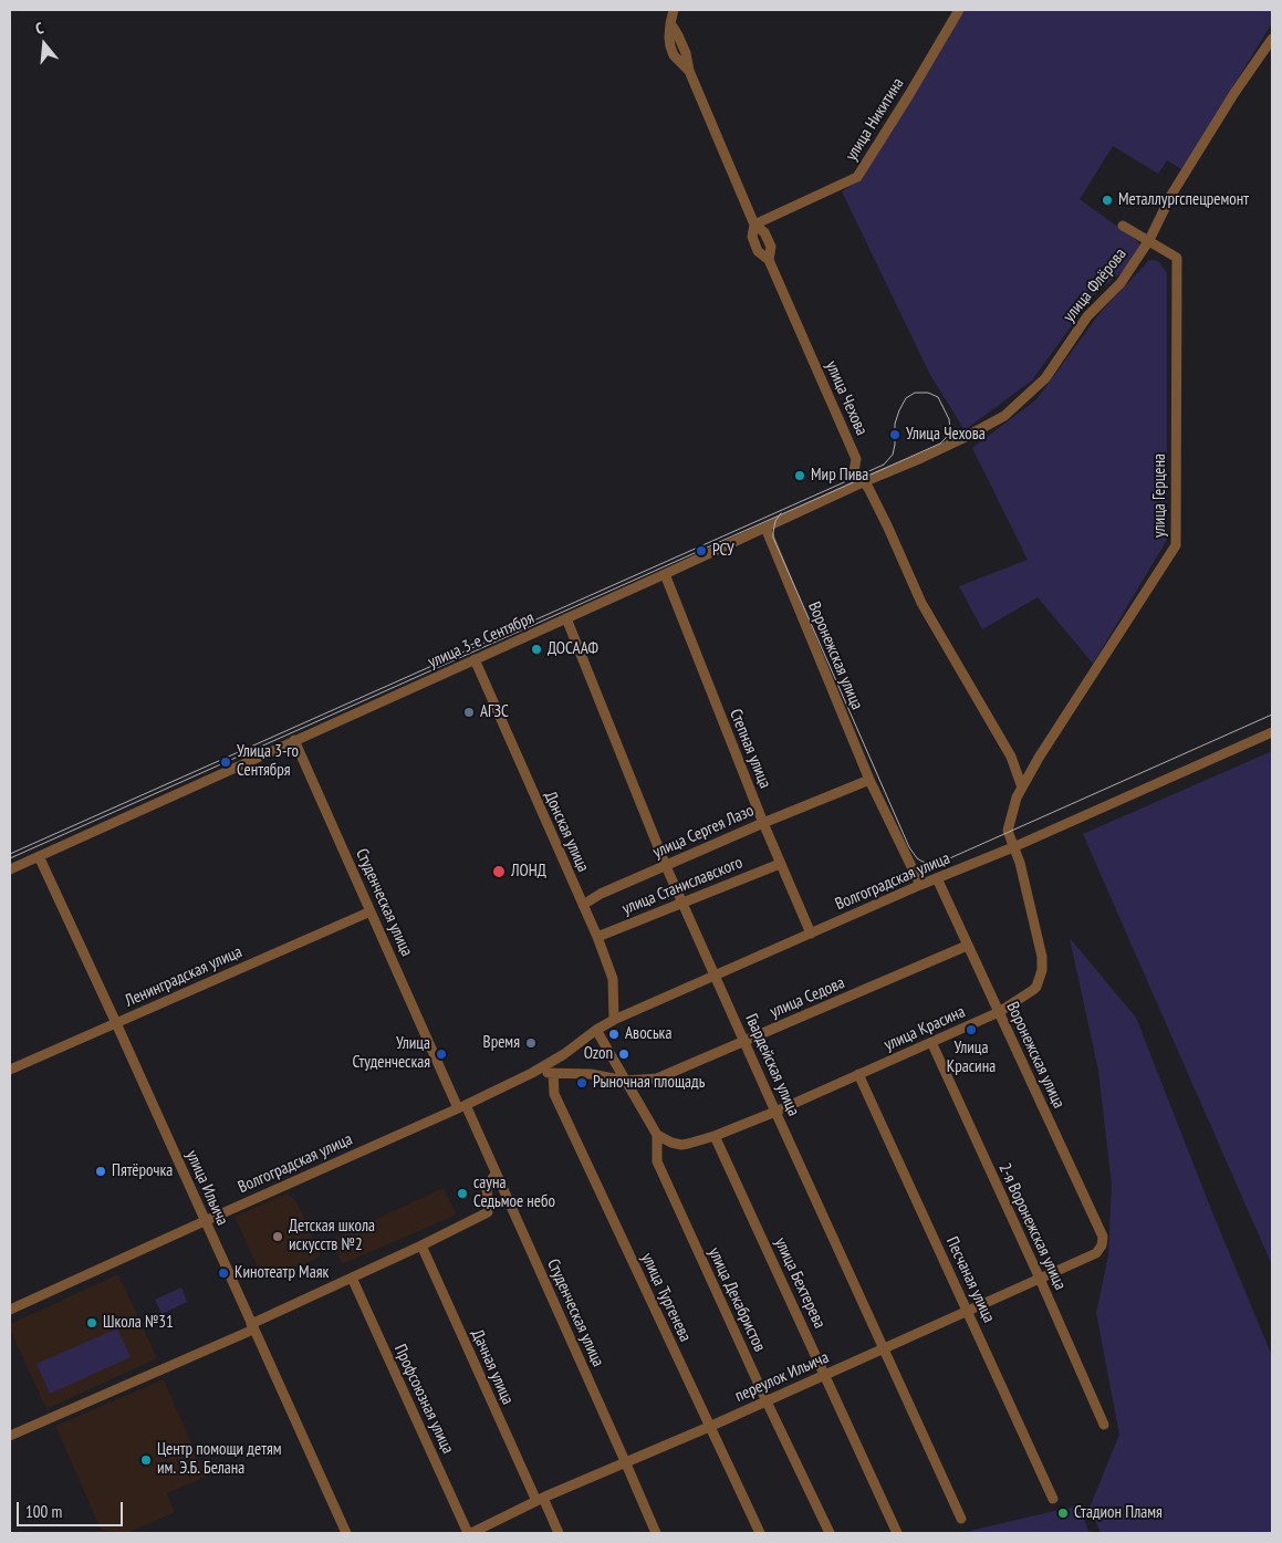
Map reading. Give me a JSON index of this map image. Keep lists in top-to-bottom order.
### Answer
{
  "streets": {
    "street": [
      "улица Никитина",
      "улица Флёрова",
      "улица Чехова",
      "улица Герцена",
      "улица 3-е Сентября",
      "Воронежская улица",
      "Степная улица",
      "Донская улица",
      "улица Сергея Лазо",
      "Волгоградская улица",
      "улица Станиславского",
      "Студенческая улица",
      "Ленинградская улица",
      "улица Седова",
      "улица Красина",
      "Гвардейская улица",
      "улица Ильича",
      "2-я Воронежская улица",
      "Песчаная улица",
      "улица Бехтерева",
      "улица Тургенева",
      "улица Декабристов",
      "Дачная улица",
      "переулок Ильича",
      "Профсоюзная улица"
    ]
  },
  "crossings": [
    ["улица Никитина", "улица Чехова"],
    ["улица Флёрова", "улица Герцена"],
    ["улица Флёрова", "улица 3-е Сентября"],
    ["улица Чехова", "улица Герцена"],
    ["улица Чехова", "улица 3-е Сентября"],
    ["улица Герцена", "Волгоградская улица"],
    ["улица Герцена", "улица Красина"],
    ["улица 3-е Сентября", "Воронежская улица"],
    ["улица 3-е Сентября", "Степная улица"],
    ["улица 3-е Сентября", "Донская улица"],
    ["улица 3-е Сентября", "Студенческая улица"],
    ["улица 3-е Сентября", "Гвардейская улица"],
    ["улица 3-е Сентября", "улица Ильича"],
    ["Воронежская улица", "улица Сергея Лазо"],
    ["Воронежская улица", "Волгоградская улица"],
    ["Воронежская улица", "улица Седова"],
    ["Воронежская улица", "улица Красина"],
    ["Воронежская улица", "переулок Ильича"],
    ["Степная улица", "улица Сергея Лазо"],
    ["Степная улица", "Волгоградская улица"],
    ["Степная улица", "улица Станиславского"],
    ["Донская улица", "улица Сергея Лазо"],
    ["Донская улица", "Волгоградская улица"],
    ["Донская улица", "улица Станиславского"],
    ["улица Сергея Лазо", "Гвардейская улица"],
    ["Волгоградская улица", "Студенческая улица"],
    ["Волгоградская улица", "улица Седова"],
    ["Волгоградская улица", "улица Красина"],
    ["Волгоградская улица", "Гвардейская улица"],
    ["Волгоградская улица", "улица Ильича"],
    ["Волгоградская улица", "улица Тургенева"],
    ["улица Станиславского", "Гвардейская улица"],
    ["Студенческая улица", "Ленинградская улица"],
    ["Студенческая улица", "переулок Ильича"],
    ["Ленинградская улица", "улица Ильича"],
    ["улица Седова", "Гвардейская улица"],
    ["улица Красина", "Гвардейская улица"],
    ["улица Красина", "2-я Воронежская улица"],
    ["улица Красина", "Песчаная улица"],
    ["улица Красина", "улица Бехтерева"],
    ["улица Красина", "улица Декабристов"],
    ["Гвардейская улица", "переулок Ильича"],
    ["2-я Воронежская улица", "переулок Ильича"],
    ["Песчаная улица", "переулок Ильича"],
    ["улица Бехтерева", "переулок Ильича"],
    ["улица Тургенева", "переулок Ильича"],
    ["улица Декабристов", "переулок Ильича"],
    ["Дачная улица", "переулок Ильича"],
    ["переулок Ильича", "Профсоюзная улица"]
  ],
  "places": [
    "Металлургспецремонт",
    "Улица Чехова",
    "Мир Пива",
    "РСУ",
    "ДОСААФ",
    "АГЗС",
    "Улица 3-го Сентября",
    "ЛОНД",
    "Улица Красина",
    "Авоська",
    "Время",
    "Улица Студенческая",
    "Ozon",
    "Рыночная площадь",
    "Пятёрочка",
    "сауна Седьмое небо",
    "Детская школа искусств №2",
    "Кинотеатр Маяк",
    "Школа №31",
    "Центр помощи детям им. Э.Б. Белана",
    "Стадион Пламя"
  ],
  "scale_bar": "100 m",
  "north": "top"
}
